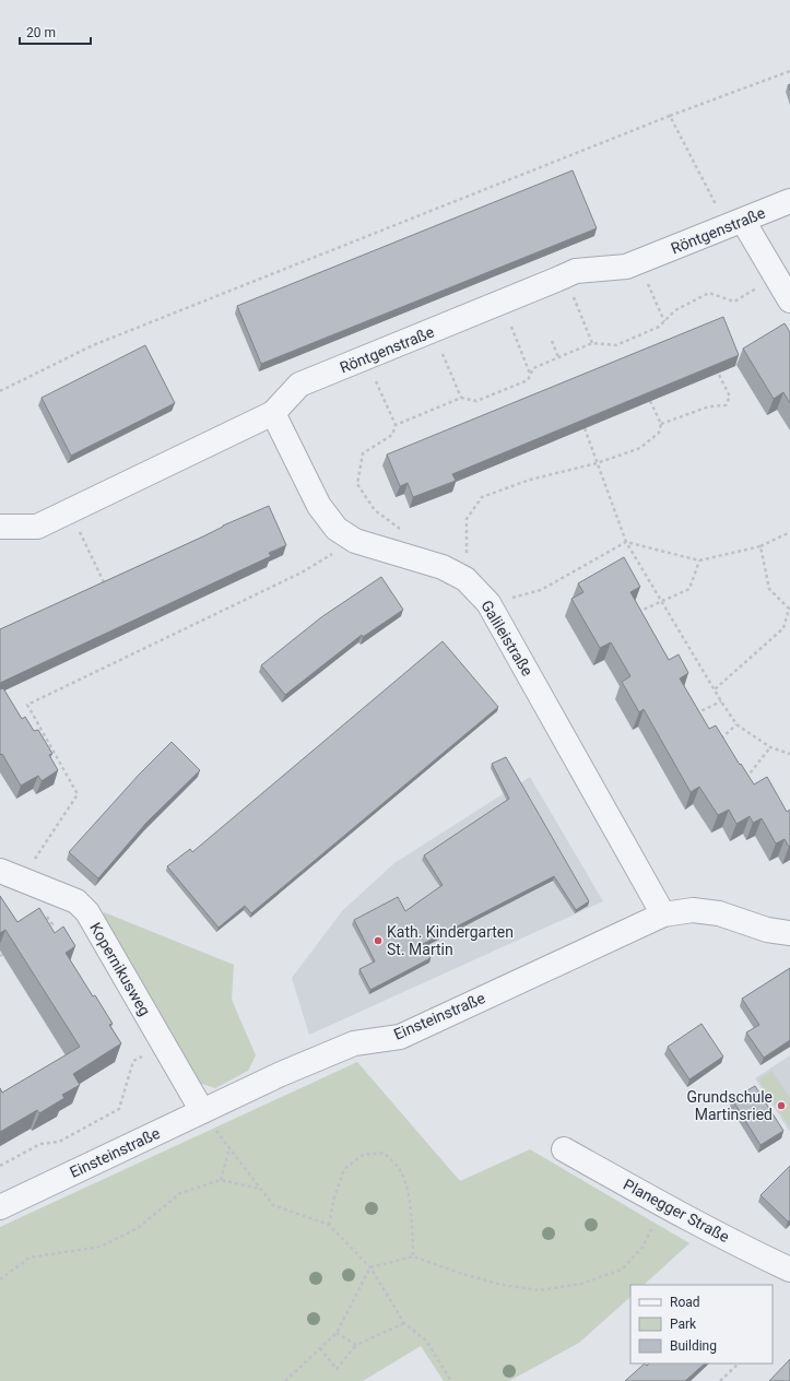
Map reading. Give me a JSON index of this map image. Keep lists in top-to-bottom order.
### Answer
{
  "streets": {
    "street": [
      "Röntgenstraße",
      "Galileistraße",
      "Kopernikusweg",
      "Einsteinstraße",
      "Planegger Straße"
    ]
  },
  "crossings": [
    ["Röntgenstraße", "Galileistraße"],
    ["Galileistraße", "Einsteinstraße"],
    ["Kopernikusweg", "Einsteinstraße"]
  ],
  "places": ["Kath. Kindergarten St. Martin", "Grundschule Martinsried"],
  "legend": ["Road", "Park", "Building"],
  "scale_bar": "20 m"
}
